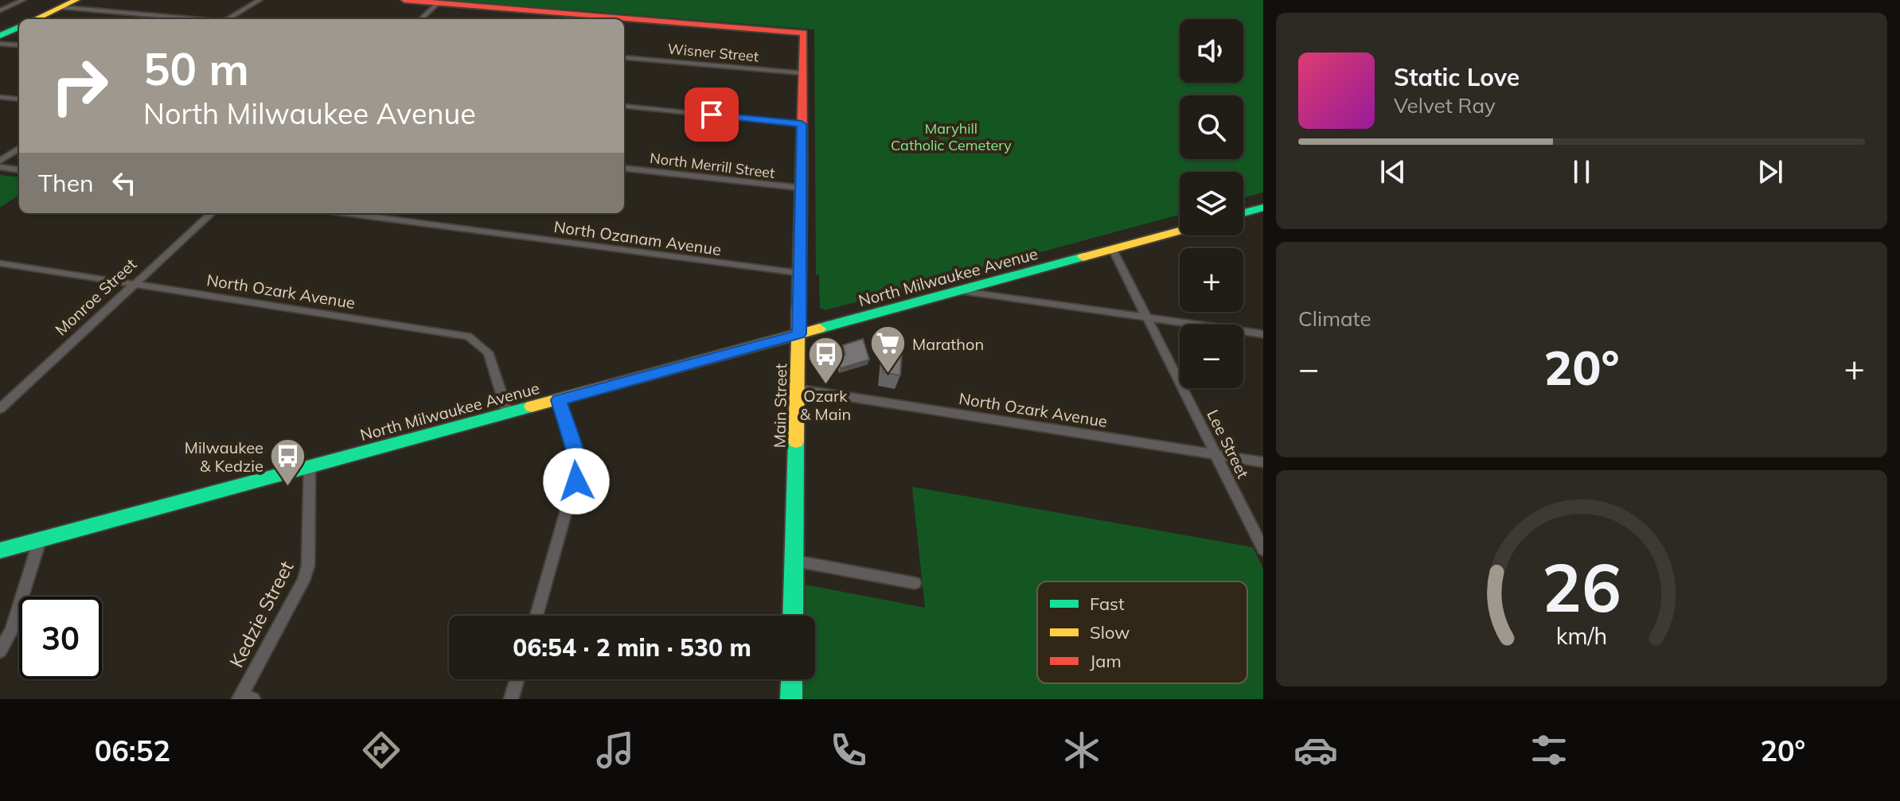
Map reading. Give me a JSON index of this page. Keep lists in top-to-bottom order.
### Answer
{
  "streets": {
    "street": [
      "Wisner Street",
      "North Merrill Street",
      "North Ozanam Avenue",
      "North Milwaukee Avenue",
      "North Ozark Avenue",
      "Monroe Street",
      "Main Street",
      "Lee Street",
      "Kedzie Street"
    ]
  },
  "crossings": [
    ["Wisner Street", "Main Street"],
    ["North Merrill Street", "Main Street"],
    ["North Ozanam Avenue", "Main Street"],
    ["North Milwaukee Avenue", "North Ozark Avenue"],
    ["North Milwaukee Avenue", "Main Street"],
    ["North Milwaukee Avenue", "Lee Street"],
    ["North Milwaukee Avenue", "Kedzie Street"],
    ["North Ozark Avenue", "Monroe Street"],
    ["North Ozark Avenue", "Main Street"],
    ["North Ozark Avenue", "Lee Street"]
  ],
  "parks": ["Maryhill Catholic Cemetery"],
  "places": {
    "supermarket": ["Marathon"],
    "bus stop": ["Ozark & Main", "Milwaukee & Kedzie"]
  },
  "legend": ["Fast", "Slow", "Jam"],
  "page": {
    "map_buttons": ["+", "−"],
    "turn": ["50 m", "North Milwaukee Avenue"],
    "song": ["Static Love", "Velvet Ray"],
    "then": "Then",
    "tile": "Climate",
    "heat": ["−", "20°", "+"],
    "limit": "30",
    "trip": "06:54 · 2 min · 530 m",
    "tabs": ["06:52", "20°"],
    "gauge": ["26", "km/h"]
  }
}
